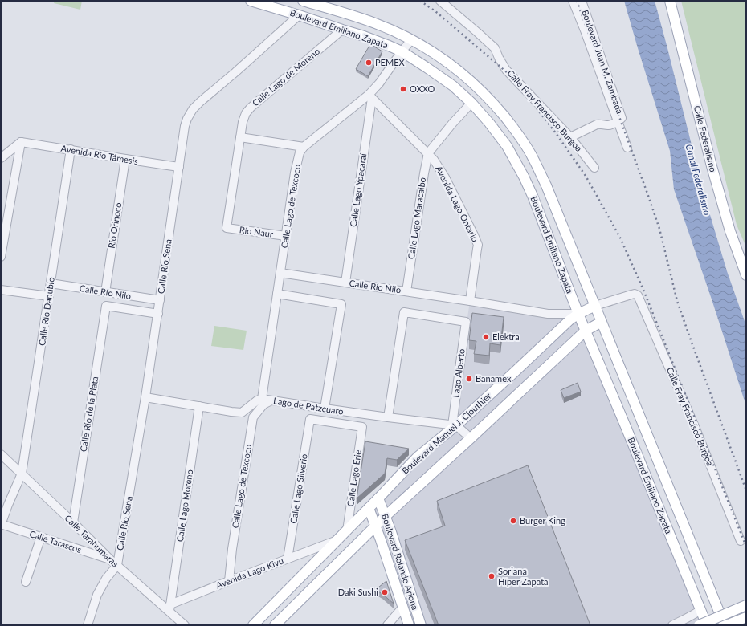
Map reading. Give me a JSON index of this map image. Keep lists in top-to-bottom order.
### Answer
{
  "streets": {
    "main road": [
      "Boulevard Emiliano Zapata",
      "Calle Federalismo",
      "Boulevard Manuel J. Clouthier",
      "Boulevard Rolando Arjona"
    ],
    "street": [
      "Boulevard Juan M. Zambada",
      "Calle Lago de Moreno",
      "Calle Fray Francisco Burgoa",
      "Avenida Río Támesis",
      "Calle Lago Ypacaraí",
      "Avenida Lago Ontario",
      "Calle Lago de Texcoco",
      "Calle Lago Maracaibo",
      "Río Orinoco",
      "Río Naur",
      "Calle Río Sena",
      "Calle Río Nilo",
      "Calle Río Danubio",
      "Lago Alberto",
      "Lago de Patzcuaro",
      "Calle Río de la Plata",
      "Calle Lago Erie",
      "Calle Lago Silverio",
      "Calle Lago Moreno",
      "Calle Tarahumaras",
      "Calle Tarascos",
      "Avenida Lago Kivu"
    ]
  },
  "crossings": [
    ["Boulevard Emiliano Zapata", "Calle Lago de Moreno"],
    ["Boulevard Emiliano Zapata", "Calle Fray Francisco Burgoa"],
    ["Boulevard Emiliano Zapata", "Calle Lago de Texcoco"],
    ["Boulevard Emiliano Zapata", "Calle Lago Maracaibo"],
    ["Boulevard Emiliano Zapata", "Calle Río Sena"],
    ["Boulevard Emiliano Zapata", "Calle Río Nilo"],
    ["Boulevard Emiliano Zapata", "Boulevard Manuel J. Clouthier"],
    ["Calle Lago de Moreno", "Río Naur"],
    ["Calle Fray Francisco Burgoa", "Boulevard Manuel J. Clouthier"],
    ["Avenida Río Támesis", "Río Orinoco"],
    ["Avenida Río Támesis", "Calle Río Sena"],
    ["Avenida Río Támesis", "Calle Río Danubio"],
    ["Calle Lago Ypacaraí", "Avenida Lago Ontario"],
    ["Calle Lago Ypacaraí", "Calle Lago de Texcoco"],
    ["Calle Lago Ypacaraí", "Calle Río Nilo"],
    ["Avenida Lago Ontario", "Calle Lago de Texcoco"],
    ["Avenida Lago Ontario", "Calle Lago Maracaibo"],
    ["Avenida Lago Ontario", "Calle Río Nilo"],
    ["Calle Lago de Texcoco", "Río Naur"],
    ["Calle Lago de Texcoco", "Calle Río Nilo"],
    ["Calle Lago de Texcoco", "Lago de Patzcuaro"],
    ["Calle Lago de Texcoco", "Avenida Lago Kivu"],
    ["Calle Lago Maracaibo", "Calle Río Nilo"],
    ["Río Orinoco", "Calle Río Nilo"],
    ["Calle Río Sena", "Calle Río Nilo"],
    ["Calle Río Sena", "Calle Tarahumaras"],
    ["Calle Río Nilo", "Calle Río Danubio"],
    ["Calle Río Nilo", "Calle Río de la Plata"],
    ["Calle Río Nilo", "Boulevard Manuel J. Clouthier"],
    ["Calle Río Danubio", "Calle Tarahumaras"],
    ["Calle Río Danubio", "Calle Tarascos"],
    ["Lago Alberto", "Lago de Patzcuaro"],
    ["Lago Alberto", "Boulevard Manuel J. Clouthier"],
    ["Lago de Patzcuaro", "Boulevard Manuel J. Clouthier"],
    ["Lago de Patzcuaro", "Calle Lago Erie"],
    ["Lago de Patzcuaro", "Calle Lago Silverio"],
    ["Calle Río de la Plata", "Calle Tarahumaras"],
    ["Boulevard Manuel J. Clouthier", "Calle Lago Erie"],
    ["Boulevard Manuel J. Clouthier", "Boulevard Rolando Arjona"],
    ["Boulevard Manuel J. Clouthier", "Avenida Lago Kivu"],
    ["Calle Lago Silverio", "Avenida Lago Kivu"],
    ["Calle Lago Moreno", "Calle Tarahumaras"],
    ["Calle Lago Moreno", "Avenida Lago Kivu"],
    ["Calle Tarahumaras", "Calle Tarascos"],
    ["Calle Tarahumaras", "Avenida Lago Kivu"]
  ],
  "water": ["Canal Federalismo"],
  "places": [
    "PEMEX",
    "OXXO",
    "Elektra",
    "Banamex",
    "Burger King",
    "Soriana Híper Zapata",
    "Daki Sushi"
  ]
}
